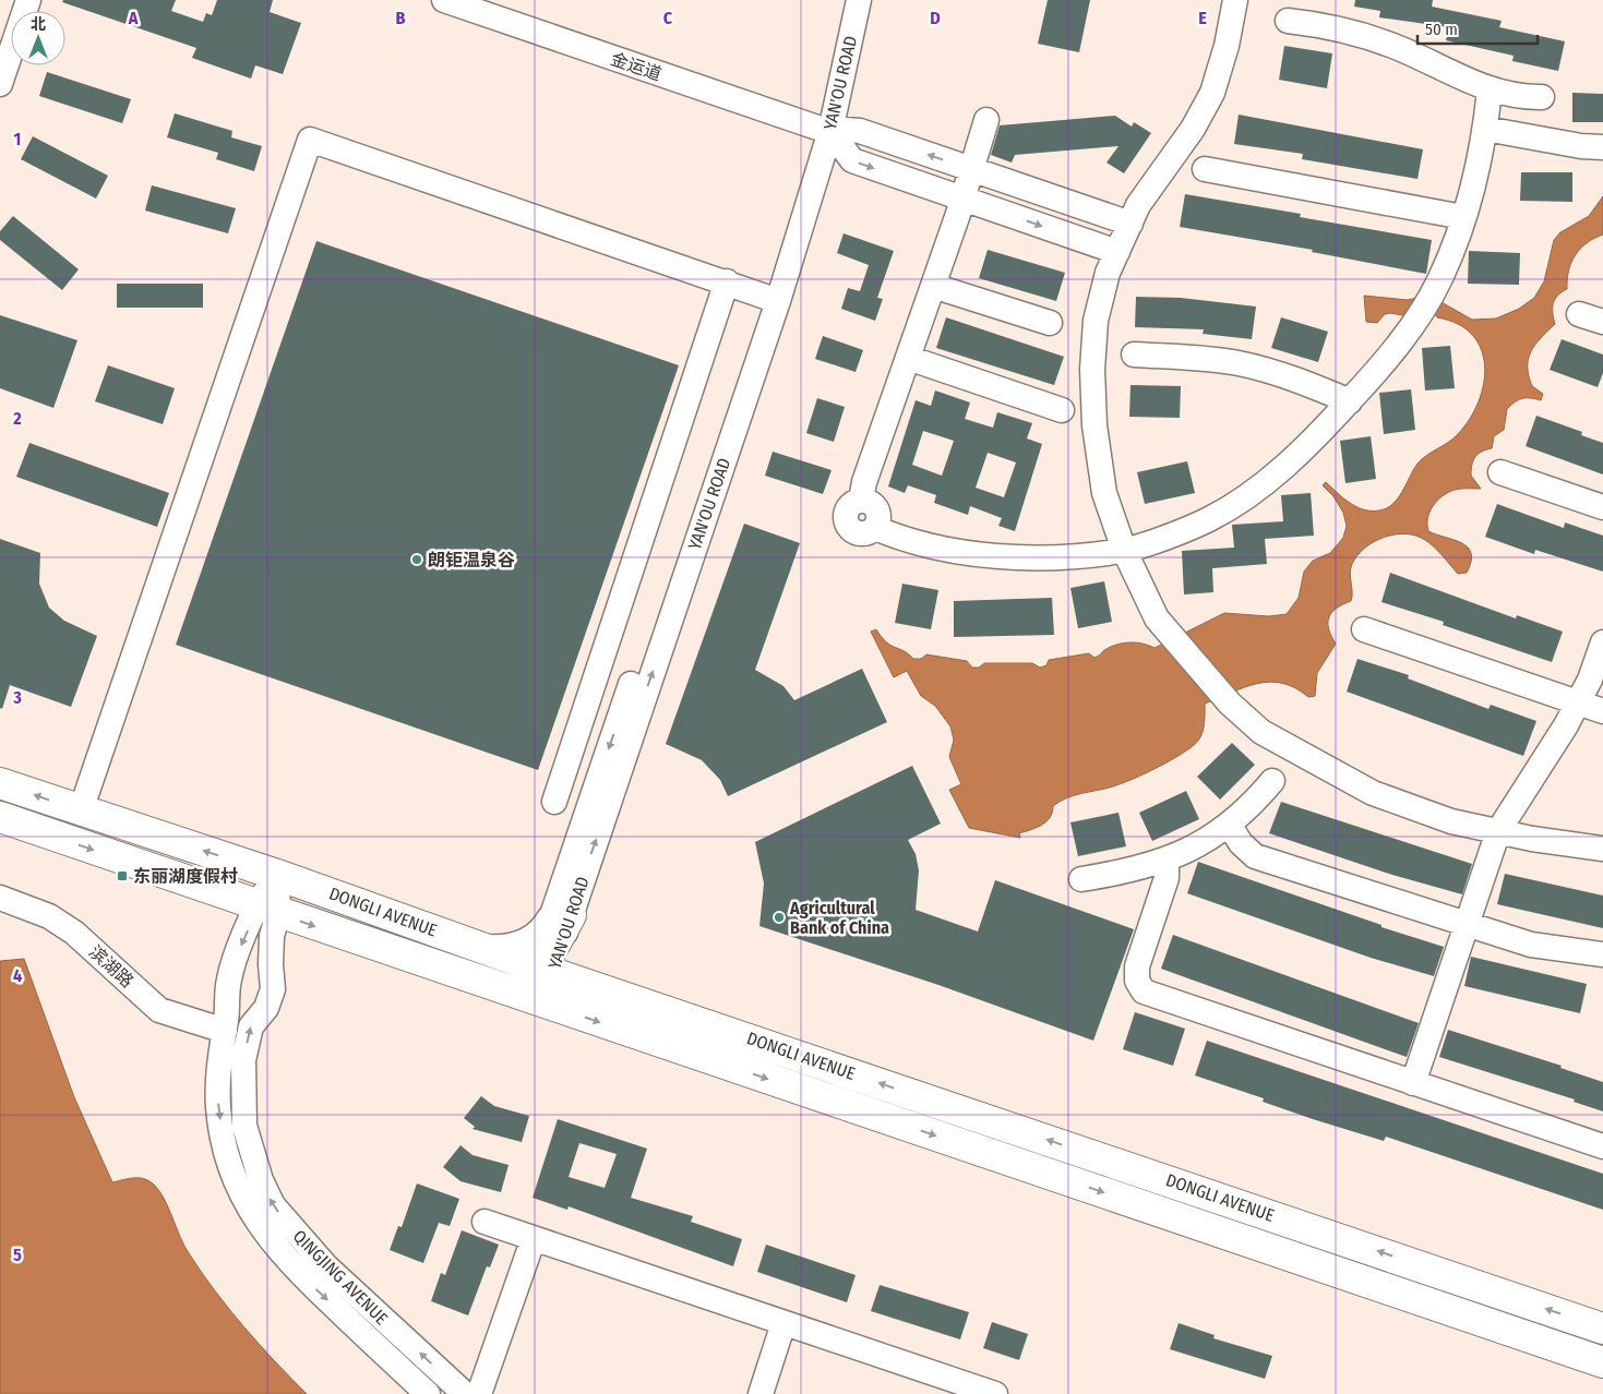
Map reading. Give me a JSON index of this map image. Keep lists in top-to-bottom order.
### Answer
{
  "streets": {
    "highway": ["DONGLI AVENUE"],
    "street": [
      "金运道",
      "YAN'OU ROAD",
      "滨湖路",
      "QINGJING AVENUE"
    ]
  },
  "crossings": [
    ["金运道", "YAN'OU ROAD"],
    ["YAN'OU ROAD", "DONGLI AVENUE"],
    ["DONGLI AVENUE", "QINGJING AVENUE"],
    ["滨湖路", "QINGJING AVENUE"]
  ],
  "places": {
    "other": ["朗钜温泉谷", "Agricultural Bank of China"],
    "transit": ["东丽湖度假村"]
  },
  "scale_bar": "50 m",
  "north": "top",
  "grid": {
    "columns": [
      "A",
      "B",
      "C",
      "D",
      "E"
    ],
    "rows": [
      "1",
      "2",
      "3",
      "4",
      "5"
    ]
  }
}
